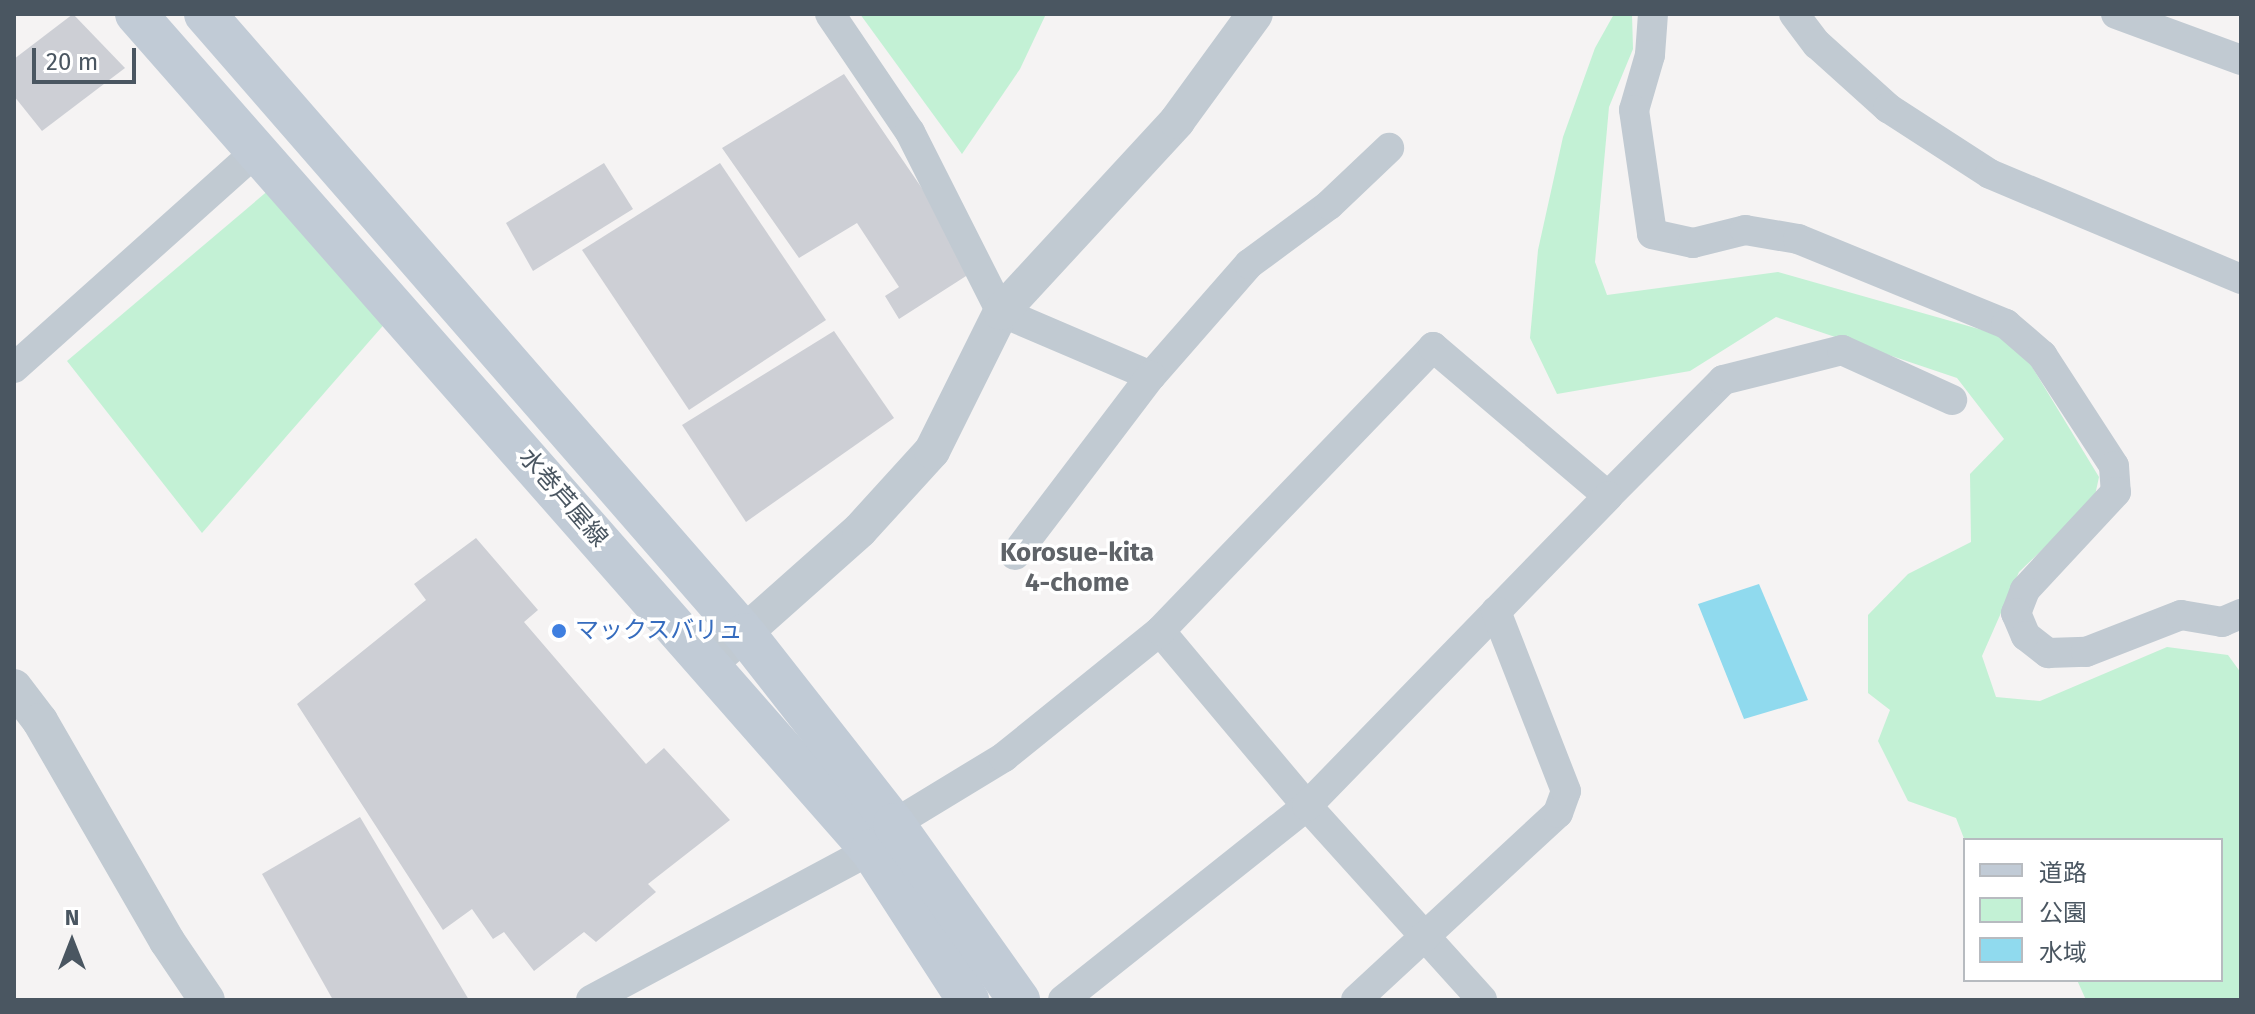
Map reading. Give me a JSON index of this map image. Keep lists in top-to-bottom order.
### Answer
{
  "streets": {
    "main road": ["水巻芦屋線"]
  },
  "districts": ["Korosue-kita 4-chome"],
  "places": ["マックスバリュ"],
  "legend": ["道路", "公園", "水域"],
  "scale_bar": "20 m",
  "north": "top"
}
